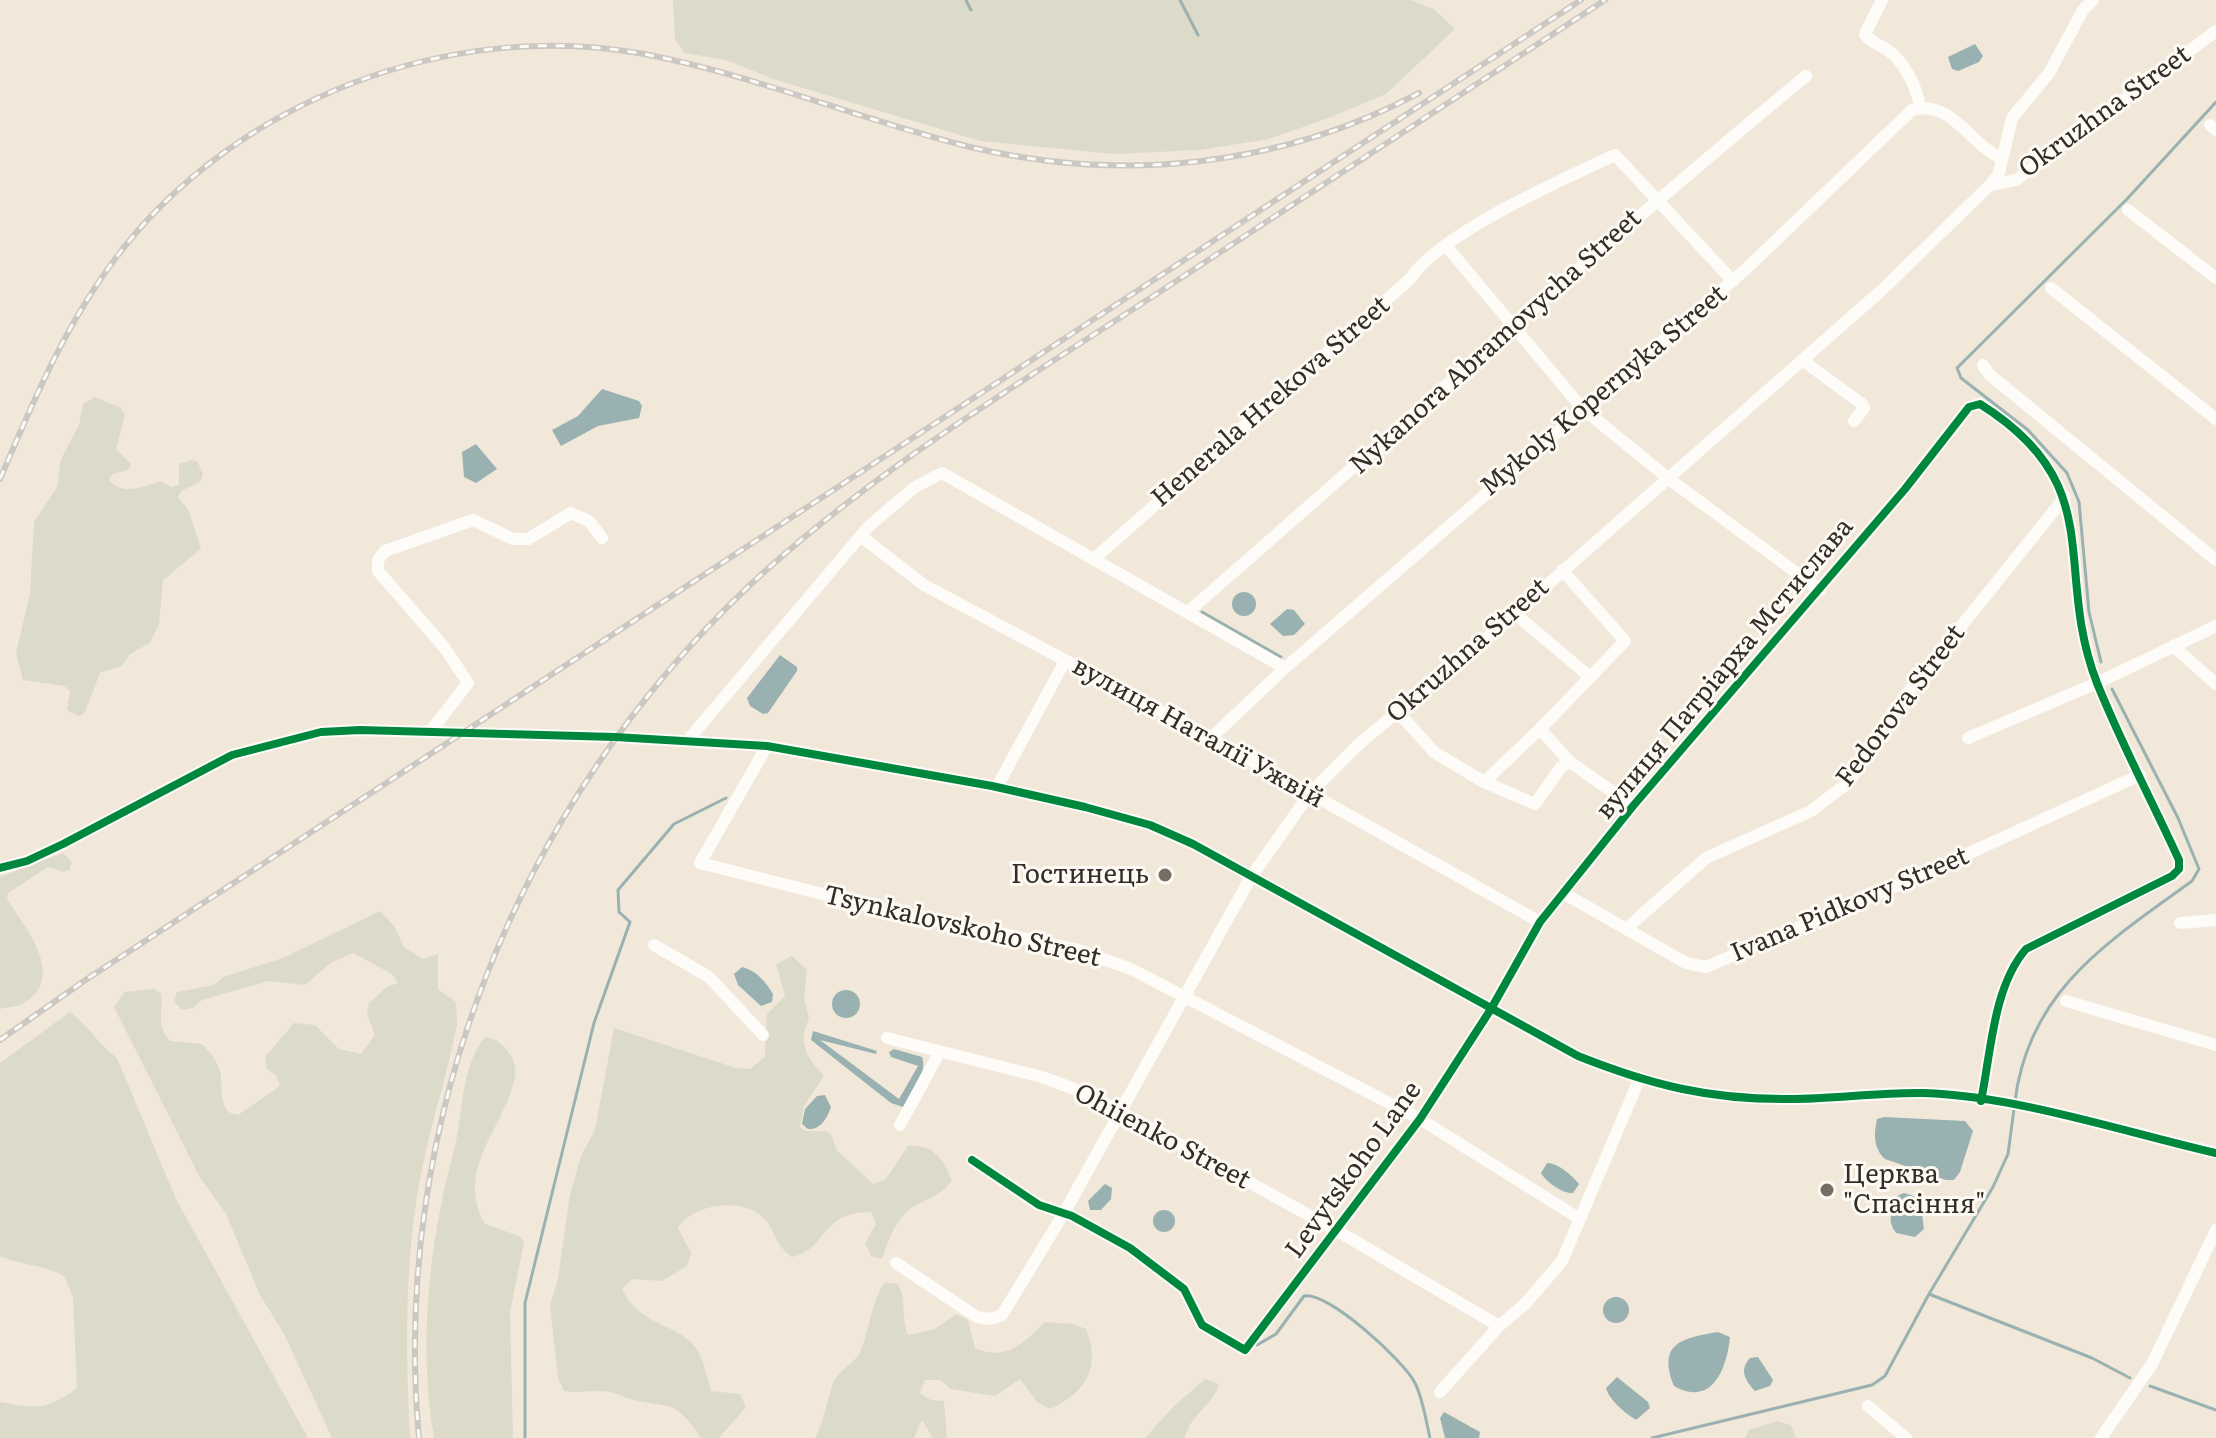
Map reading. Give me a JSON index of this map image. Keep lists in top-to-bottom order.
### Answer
{
  "streets": {
    "street": [
      "Okruzhna Street",
      "Nykanora Abramovycha Street",
      "Mykoly Kopernyka Street",
      "Henerala Hrekova Street",
      "вулиця Патріарха Мстислава",
      "Fedorova Street",
      "вулиця Наталії Ужвій",
      "Ivana Pidkovy Street",
      "Tsynkalovskoho Street",
      "Ohiienko Street",
      "Levytskoho Lane"
    ]
  },
  "crossings": [
    ["Okruzhna Street", "вулиця Наталії Ужвій"],
    ["Okruzhna Street", "Tsynkalovskoho Street"],
    ["Okruzhna Street", "Ohiienko Street"],
    ["Okruzhna Street", "Levytskoho Lane"],
    ["Nykanora Abramovycha Street", "Henerala Hrekova Street"],
    ["Mykoly Kopernyka Street", "вулиця Наталії Ужвій"],
    ["вулиця Патріарха Мстислава", "Fedorova Street"],
    ["вулиця Патріарха Мстислава", "вулиця Наталії Ужвій"],
    ["вулиця Патріарха Мстислава", "Ivana Pidkovy Street"],
    ["вулиця Патріарха Мстислава", "Levytskoho Lane"],
    ["Fedorova Street", "Ivana Pidkovy Street"],
    ["Tsynkalovskoho Street", "Levytskoho Lane"],
    ["Ohiienko Street", "Levytskoho Lane"]
  ],
  "places": ["Гостинець", "Церква \"Спасіння\""]
}
